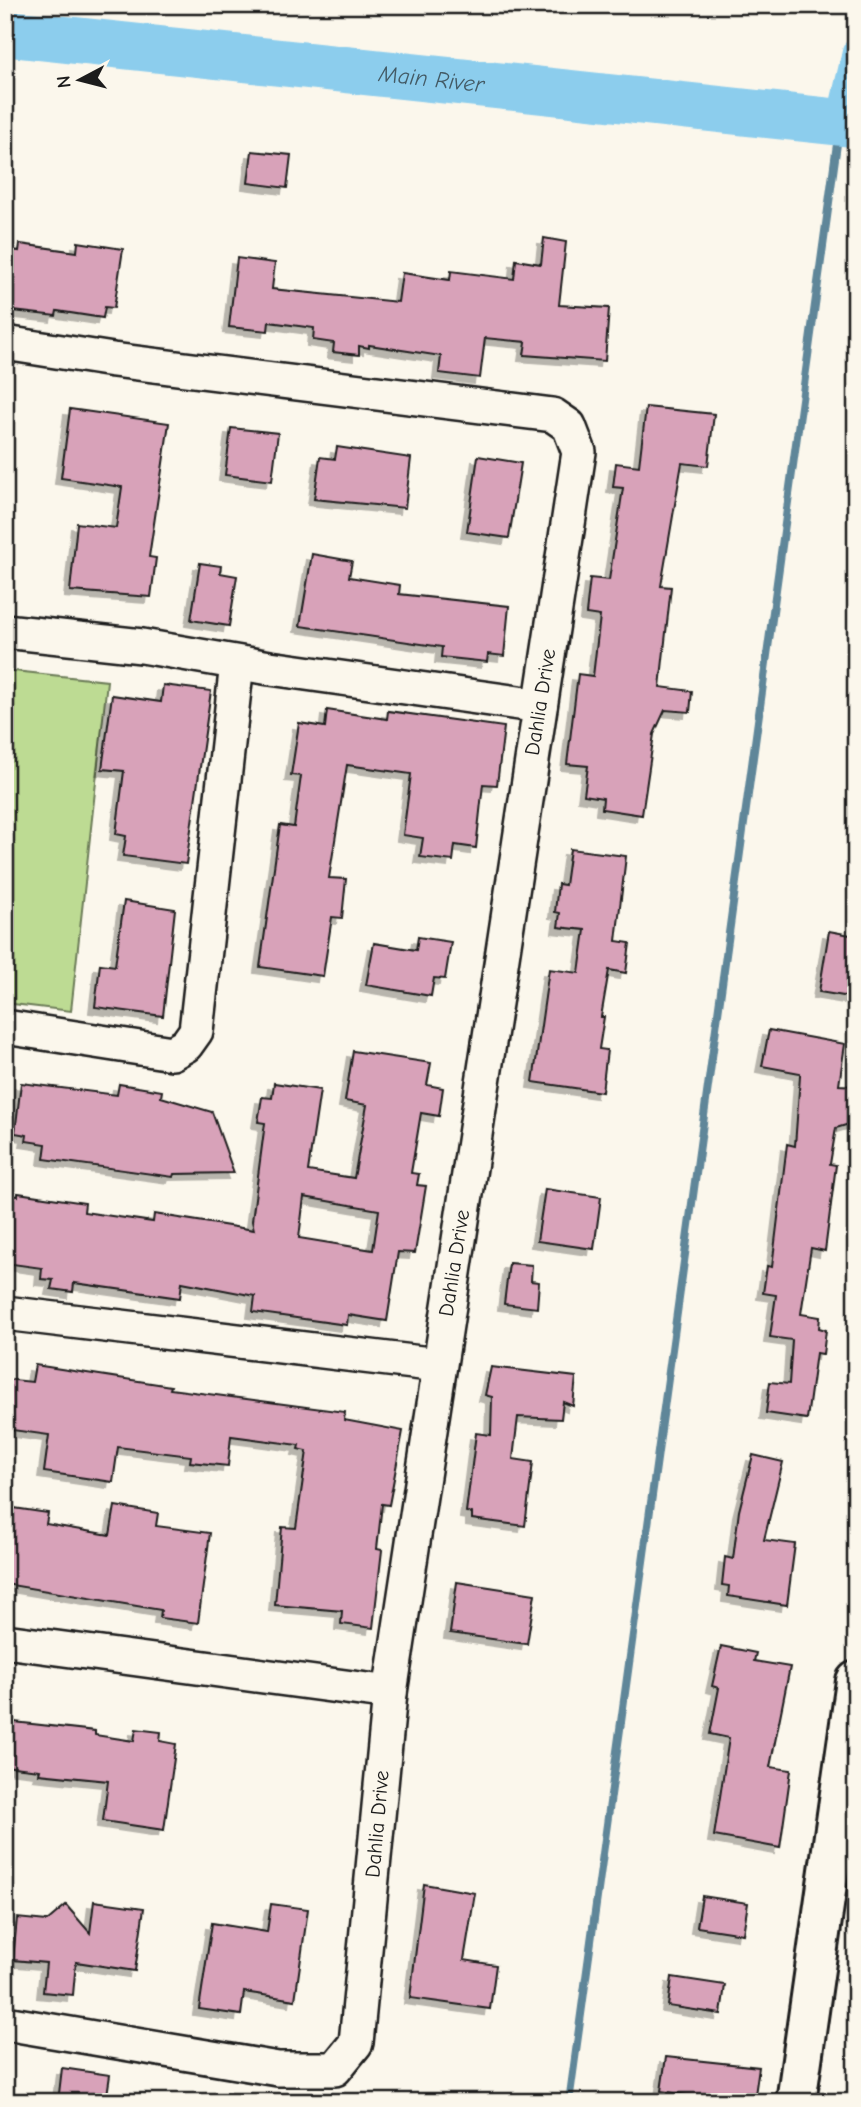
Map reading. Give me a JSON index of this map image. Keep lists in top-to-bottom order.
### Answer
{
  "streets": {
    "street": ["Dahlia Drive"]
  },
  "water": ["Main River"],
  "north": "left"
}
